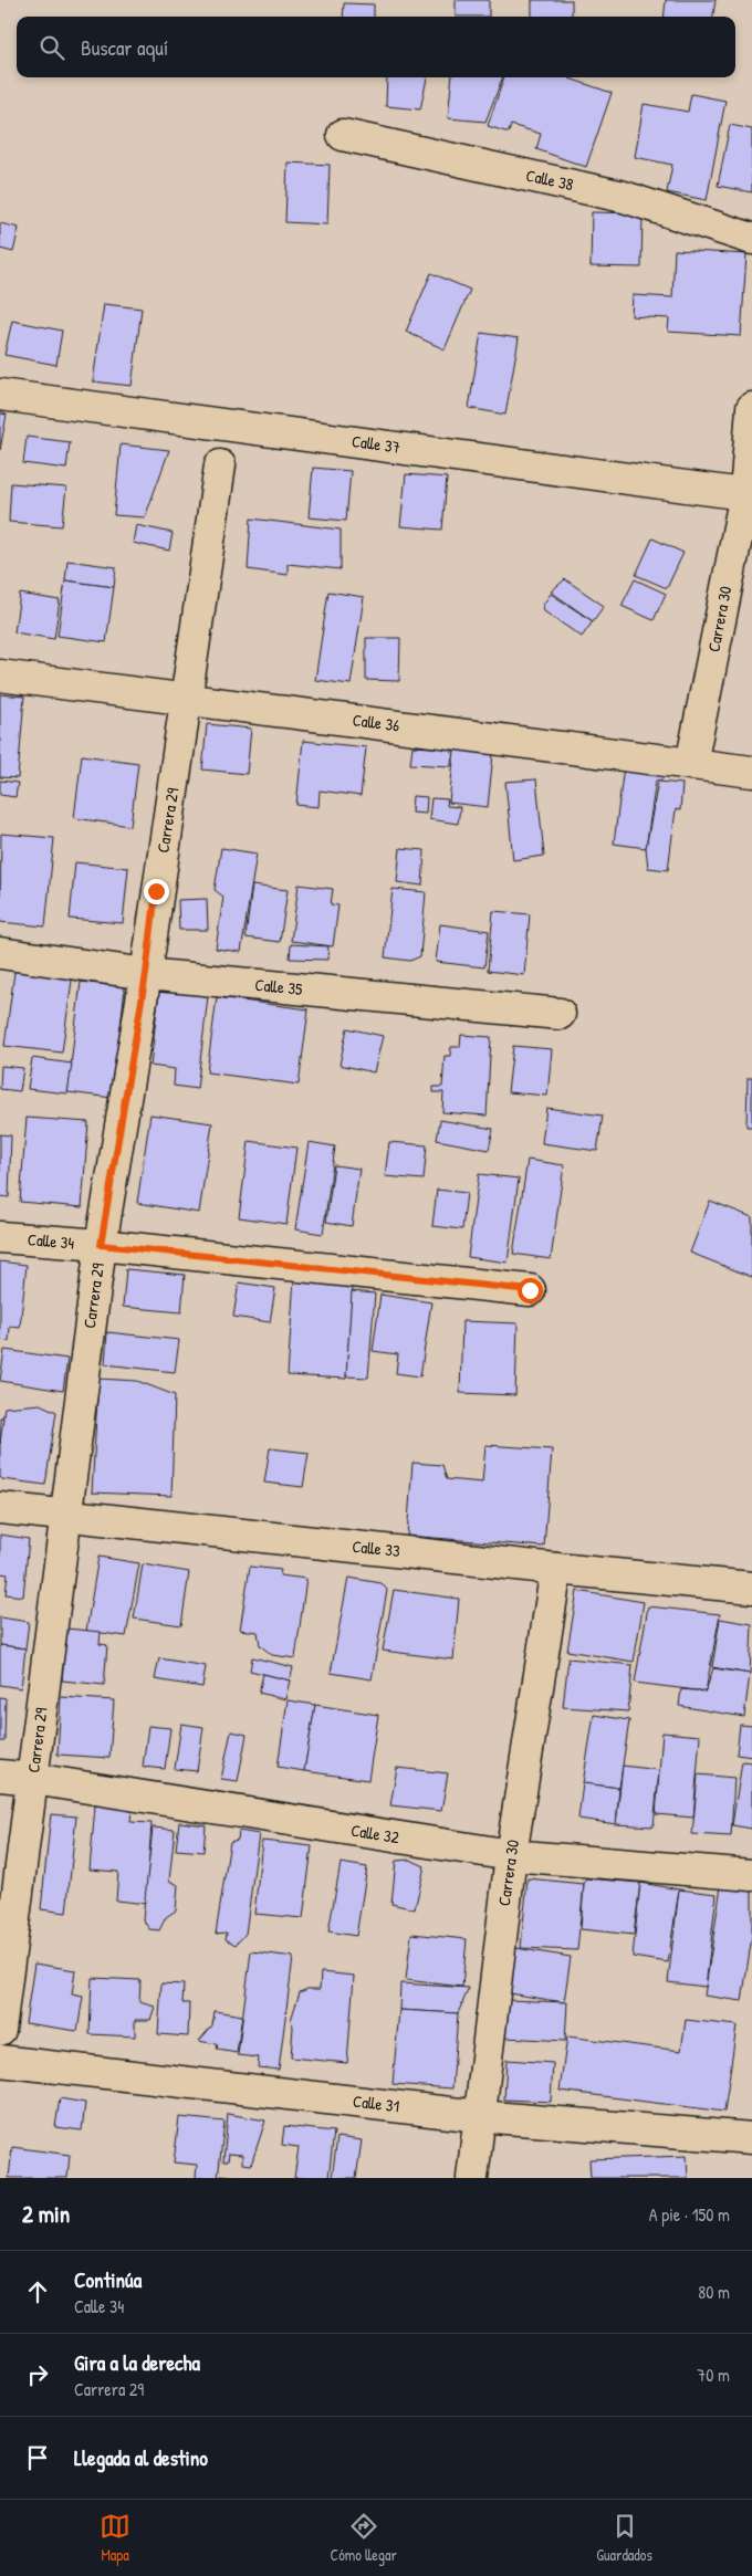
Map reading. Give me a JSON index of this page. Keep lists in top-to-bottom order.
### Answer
{
  "streets": {
    "street": [
      "Calle 38",
      "Calle 37",
      "Carrera 30",
      "Calle 36",
      "Carrera 29",
      "Calle 35",
      "Calle 34",
      "Calle 33",
      "Calle 32",
      "Calle 31"
    ]
  },
  "crossings": [
    ["Calle 37", "Carrera 30"],
    ["Carrera 30", "Calle 36"],
    ["Carrera 30", "Calle 33"],
    ["Carrera 30", "Calle 32"],
    ["Carrera 30", "Calle 31"],
    ["Calle 36", "Carrera 29"],
    ["Carrera 29", "Calle 35"],
    ["Carrera 29", "Calle 34"],
    ["Carrera 29", "Calle 33"],
    ["Carrera 29", "Calle 32"]
  ],
  "page": {
    "search": "Buscar aquí",
    "heading": ["2 min", "A pie · 150 m"],
    "list": [
      ["Continúa", "Calle 34", "80 m"],
      ["Gira a la derecha", "Carrera 29", "70 m"],
      "Llegada al destino"
    ],
    "nav": ["Mapa", "Cómo llegar", "Guardados"]
  }
}
